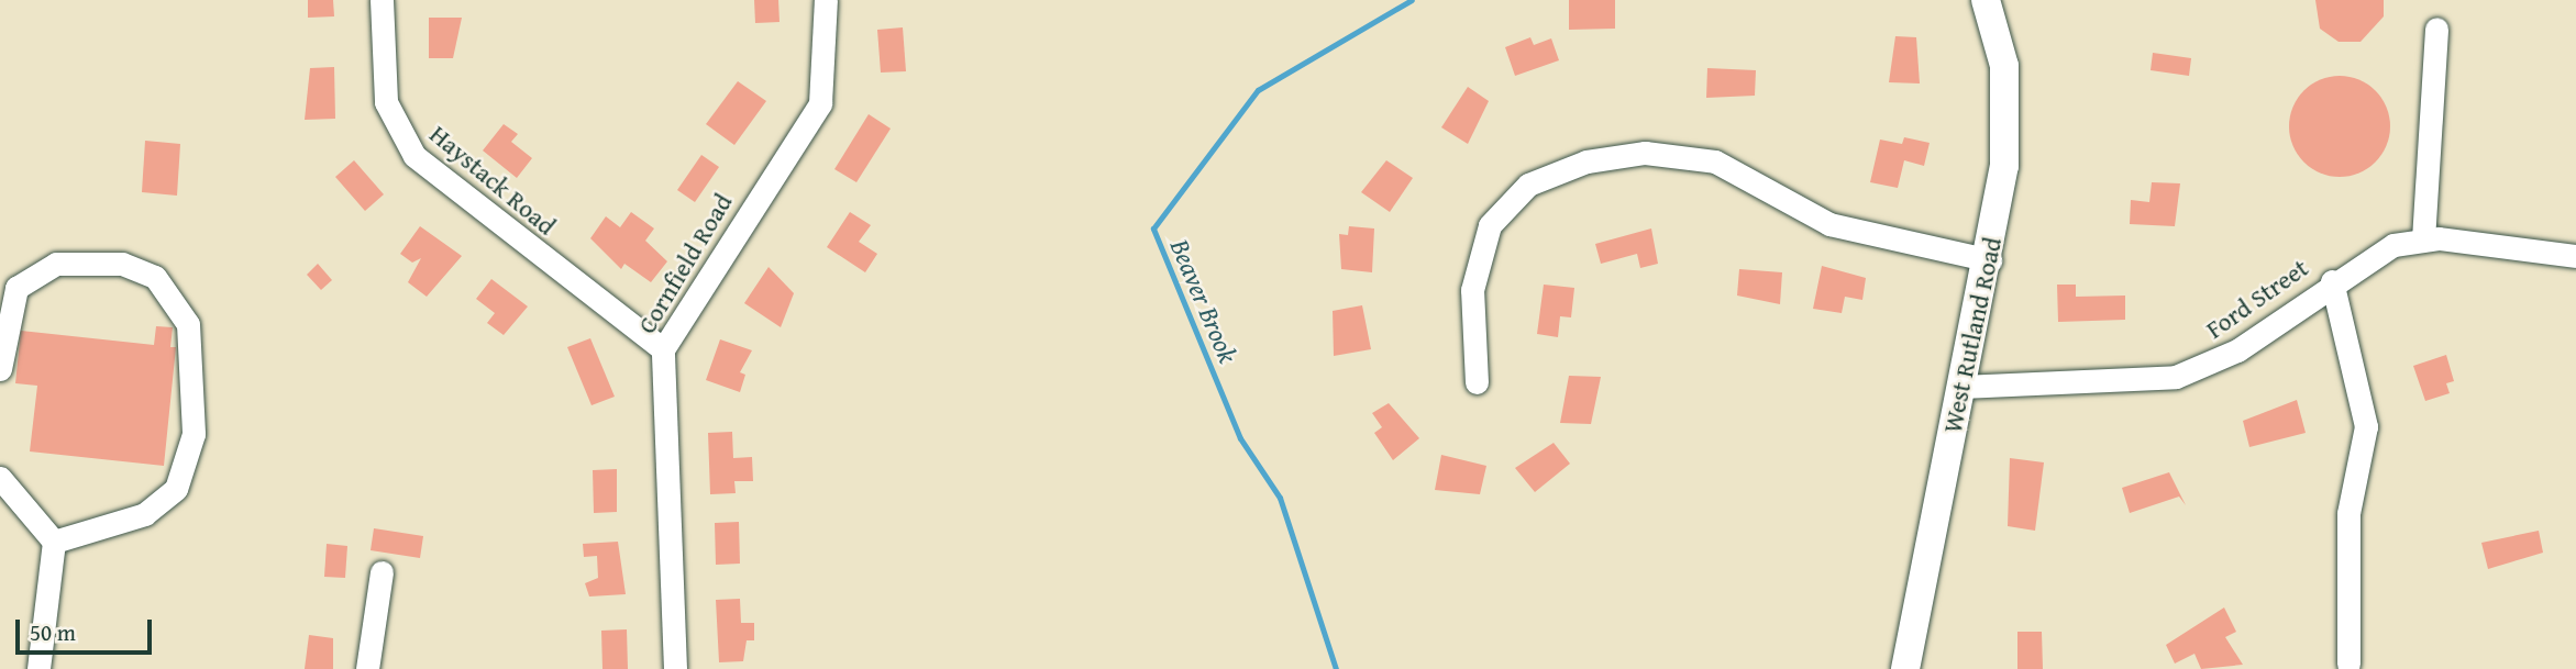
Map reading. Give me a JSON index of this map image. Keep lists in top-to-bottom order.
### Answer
{
  "streets": {
    "main road": ["West Rutland Road"],
    "street": ["Haystack Road", "Cornfield Road", "Ford Street"]
  },
  "crossings": [
    ["Haystack Road", "Cornfield Road"],
    ["Ford Street", "West Rutland Road"]
  ],
  "water": ["Beaver Brook"],
  "scale_bar": "50 m"
}
